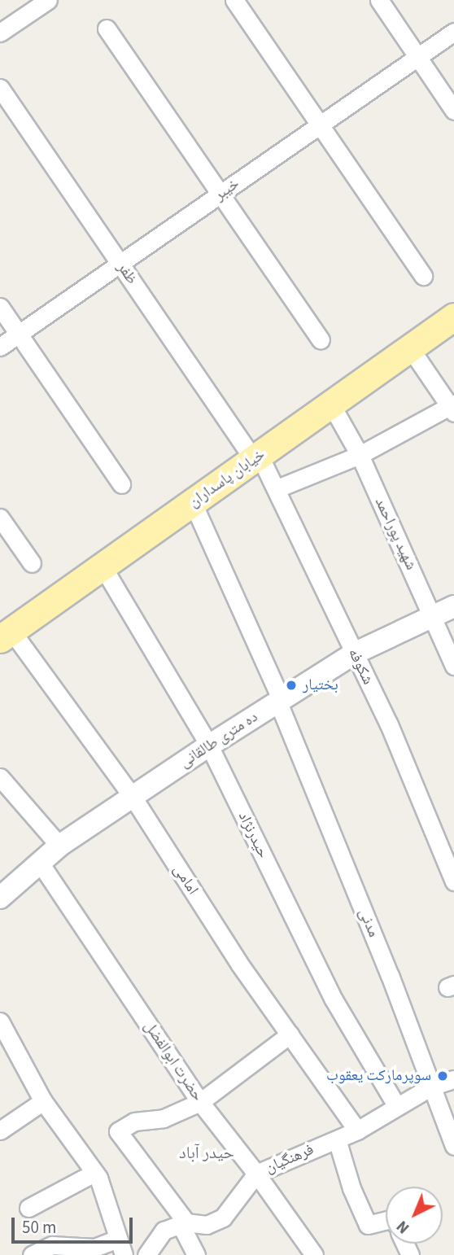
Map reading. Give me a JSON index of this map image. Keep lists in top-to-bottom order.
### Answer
{
  "streets": {
    "main road": ["خیابان پاسداران"],
    "street": [
      "خیبر",
      "ظفر",
      "شهید پوراحمد",
      "شکوفه",
      "ده متری طالقانی",
      "حیدرنژاد",
      "امامی",
      "مدنی",
      "حضرت ابوالفضل",
      "فرهنگیان"
    ]
  },
  "crossings": [
    ["خیبر", "ظفر"],
    ["ظفر", "خیابان پاسداران"],
    ["ظفر", "شکوفه"],
    ["خیابان پاسداران", "شهید پوراحمد"],
    ["خیابان پاسداران", "شکوفه"],
    ["خیابان پاسداران", "حیدرنژاد"],
    ["خیابان پاسداران", "امامی"],
    ["خیابان پاسداران", "مدنی"],
    ["شهید پوراحمد", "ده متری طالقانی"],
    ["شکوفه", "ده متری طالقانی"],
    ["ده متری طالقانی", "حیدرنژاد"],
    ["ده متری طالقانی", "امامی"],
    ["ده متری طالقانی", "مدنی"],
    ["ده متری طالقانی", "حضرت ابوالفضل"],
    ["حیدرنژاد", "فرهنگیان"],
    ["امامی", "فرهنگیان"],
    ["مدنی", "فرهنگیان"],
    ["حضرت ابوالفضل", "فرهنگیان"]
  ],
  "districts": ["حیدر آباد"],
  "places": ["بختیار", "سوپرمارکت یعقوب"],
  "scale_bar": "50 m",
  "north": "bottom left"
}
